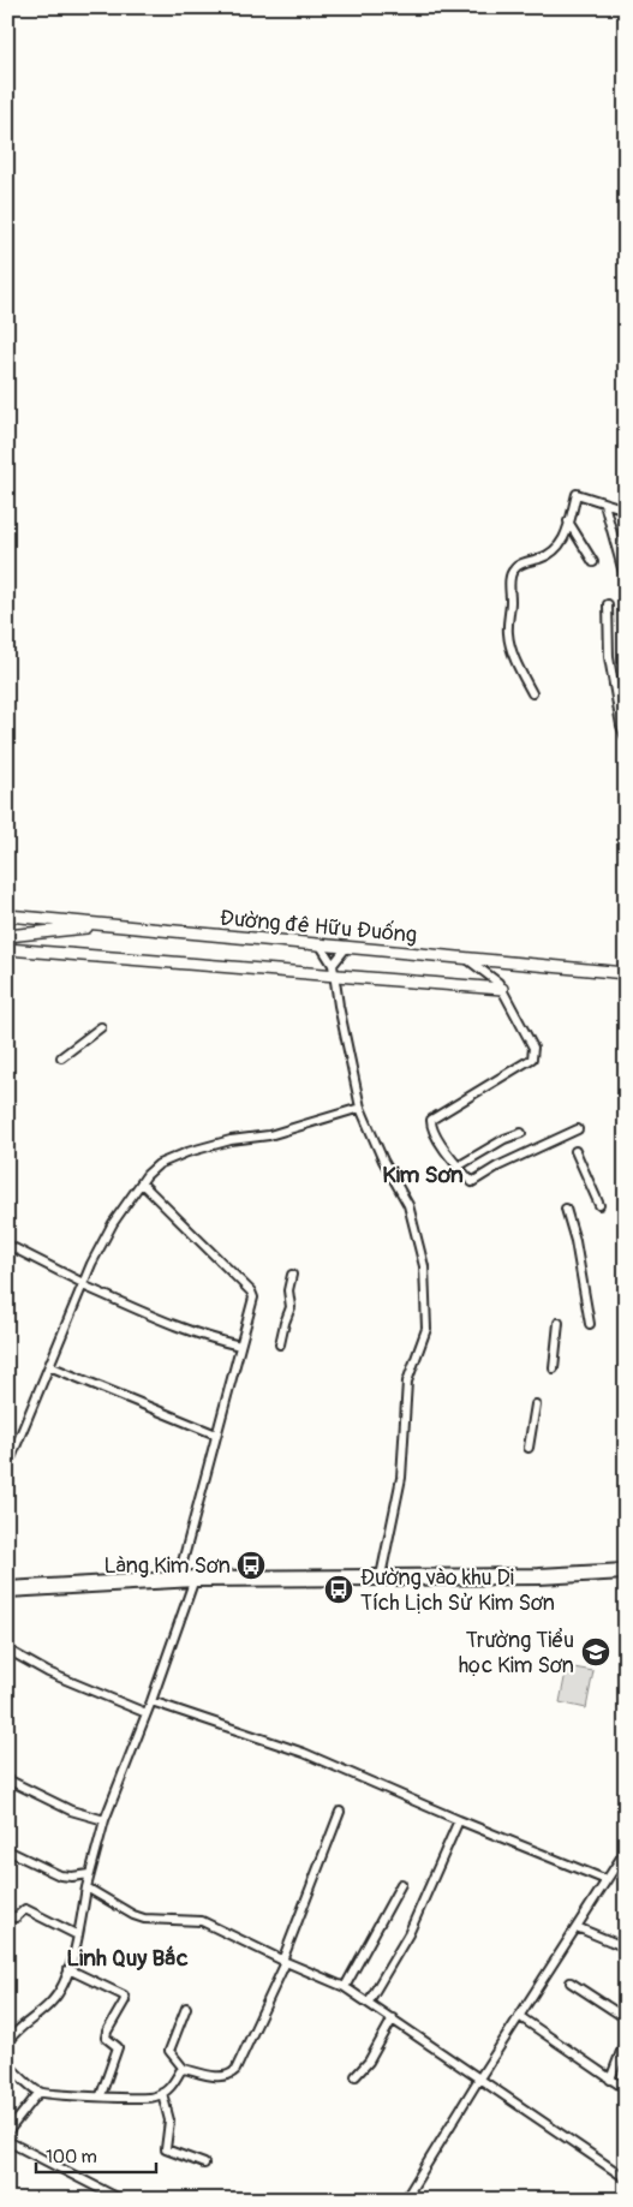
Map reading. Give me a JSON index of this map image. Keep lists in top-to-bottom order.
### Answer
{
  "streets": {
    "main road": ["Đường đê Hữu Đuống"]
  },
  "districts": ["Kim Sơn", "Linh Quy Bắc"],
  "places": {
    "bus stop": ["Làng Kim Sơn", "Đường vào khu Di Tích Lịch Sử Kim Sơn"],
    "school or university": ["Trường Tiểu học Kim Sơn"]
  },
  "scale_bar": "100 m"
}
